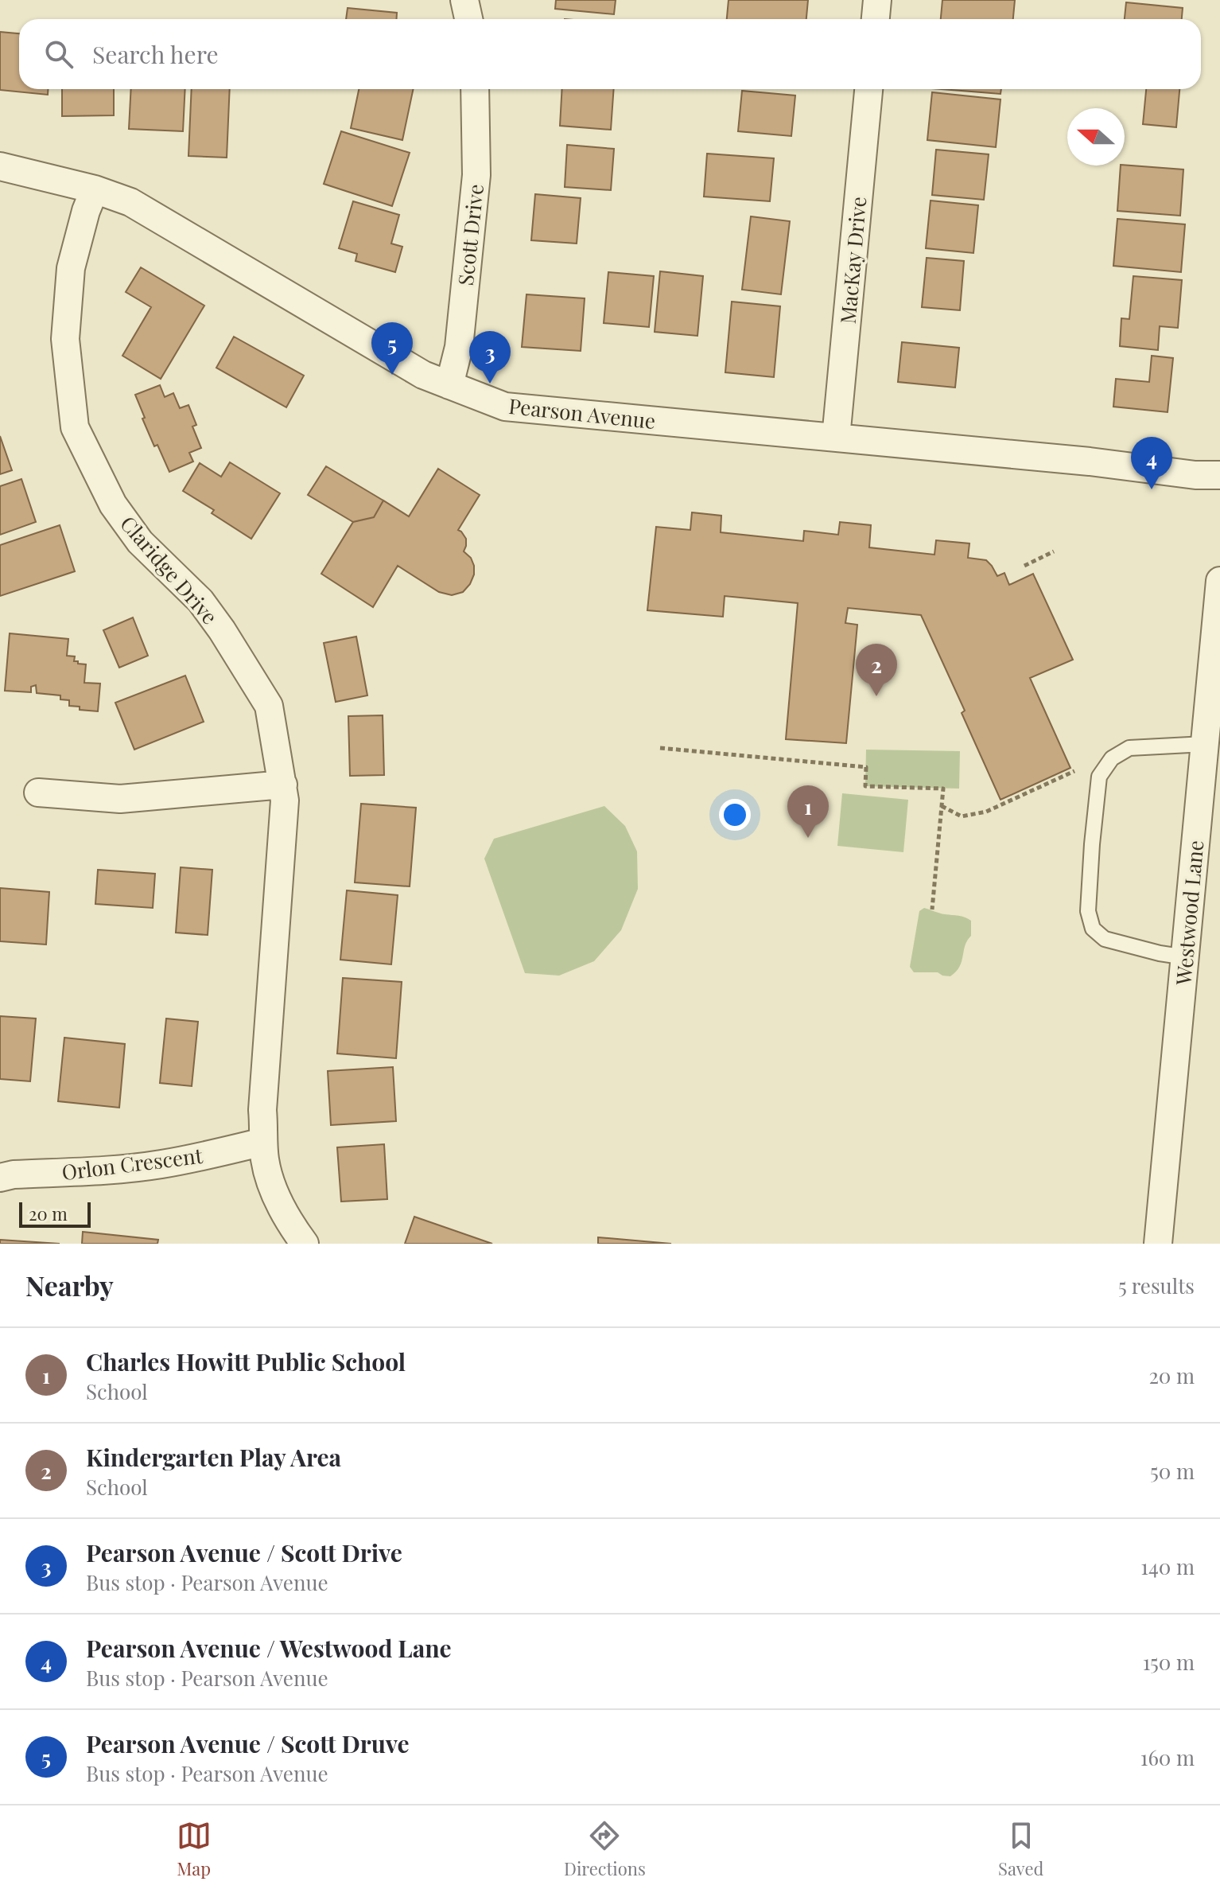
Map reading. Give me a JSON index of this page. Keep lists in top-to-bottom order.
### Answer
{
  "streets": {
    "street": [
      "Scott Drive",
      "MacKay Drive",
      "Pearson Avenue",
      "Claridge Drive",
      "Westwood Lane",
      "Orlon Crescent"
    ]
  },
  "crossings": [
    ["Scott Drive", "Pearson Avenue"],
    ["MacKay Drive", "Pearson Avenue"],
    ["Pearson Avenue", "Claridge Drive"],
    ["Claridge Drive", "Orlon Crescent"]
  ],
  "scale_bar": "20 m",
  "north": "left",
  "page": {
    "search": "Search here",
    "pins": [
      "5",
      "3",
      "4",
      "2",
      "1"
    ],
    "scale": "20 m",
    "heading": ["Nearby", "5 results"],
    "list": [
      {
        "mark": "1",
        "name": "Charles Howitt Public School",
        "note": "School",
        "value": "20 m"
      },
      {
        "mark": "2",
        "name": "Kindergarten Play Area",
        "note": "School",
        "value": "50 m"
      },
      {
        "mark": "3",
        "name": "Pearson Avenue / Scott Drive",
        "note": "Bus stop · Pearson Avenue",
        "value": "140 m"
      },
      {
        "mark": "4",
        "name": "Pearson Avenue / Westwood Lane",
        "note": "Bus stop · Pearson Avenue",
        "value": "150 m"
      },
      {
        "mark": "5",
        "name": "Pearson Avenue / Scott Druve",
        "note": "Bus stop · Pearson Avenue",
        "value": "160 m"
      }
    ],
    "nav": ["Map", "Directions", "Saved"]
  }
}
